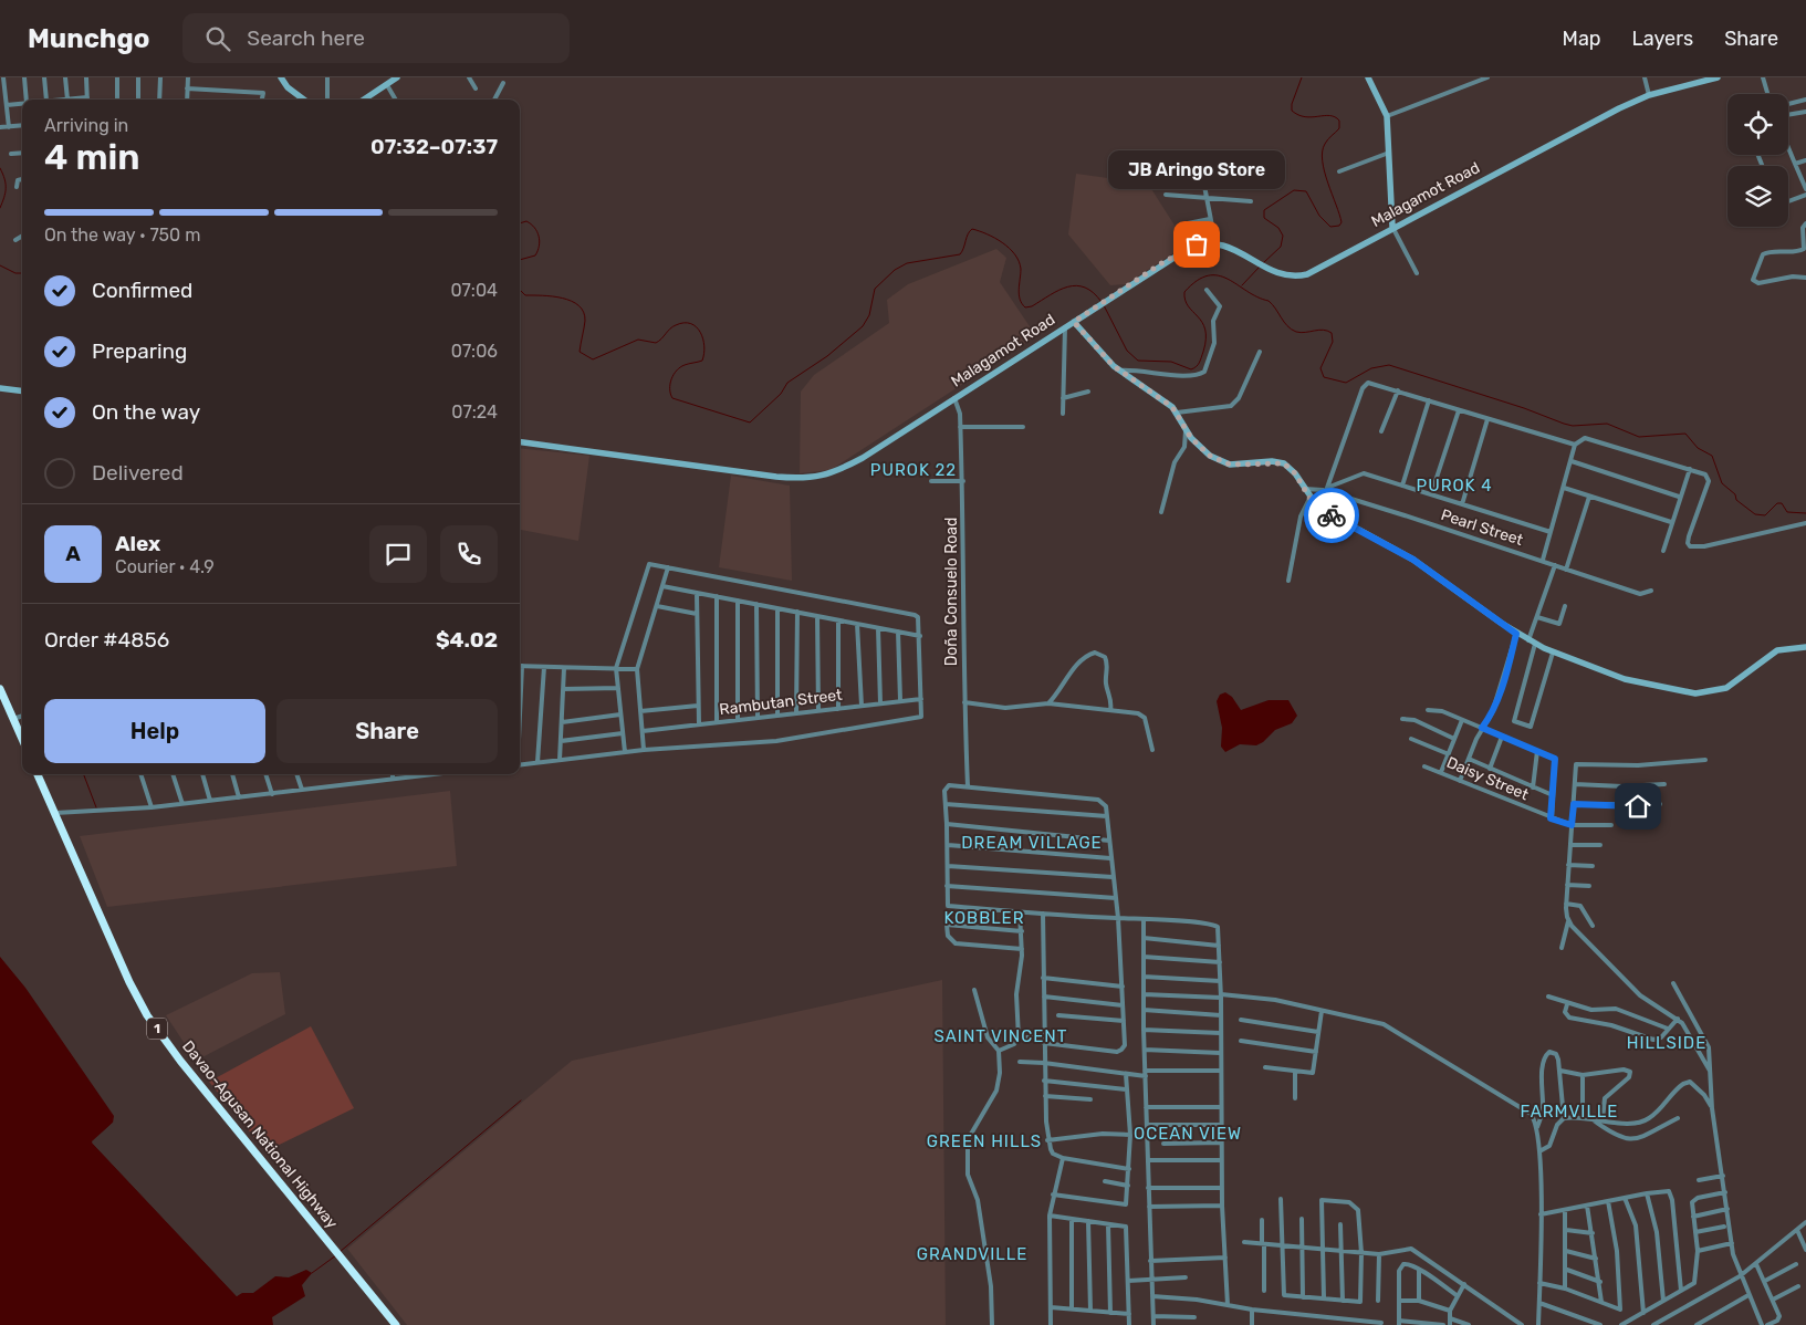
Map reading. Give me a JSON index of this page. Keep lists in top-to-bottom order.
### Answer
{
  "streets": {
    "highway": ["1", "Davao-Agusan National Highway"],
    "street": [
      "Malagamot Road",
      "Pearl Street",
      "Doña Consuelo Road",
      "Rambutan Street",
      "Daisy Street"
    ]
  },
  "crossings": [
    ["Malagamot Road", "Doña Consuelo Road"]
  ],
  "districts": [
    "PUROK 22",
    "PUROK 4",
    "DREAM VILLAGE",
    "KOBBLER",
    "SAINT VINCENT",
    "HILLSIDE",
    "FARMVILLE",
    "OCEAN VIEW",
    "GREEN HILLS",
    "GRANDVILLE"
  ],
  "places": ["JB Aringo Store"],
  "page": {
    "header": "Munchgo",
    "search": "Search here",
    "nav": ["Map", "Layers", "Share"],
    "heading": ["4 min", "Arriving in", "07:32–07:37"],
    "panel": [
      "Alex",
      "Courier · 4.9",
      "Order #4856",
      "$4.02"
    ],
    "bubble": "JB Aringo Store",
    "bar": "On the way · 750 m",
    "list": [
      ["Confirmed", "07:04"],
      ["Preparing", "07:06"],
      ["On the way", "07:24"],
      "Delivered"
    ],
    "round": "A",
    "buttons": ["Help", "Share"]
  }
}
